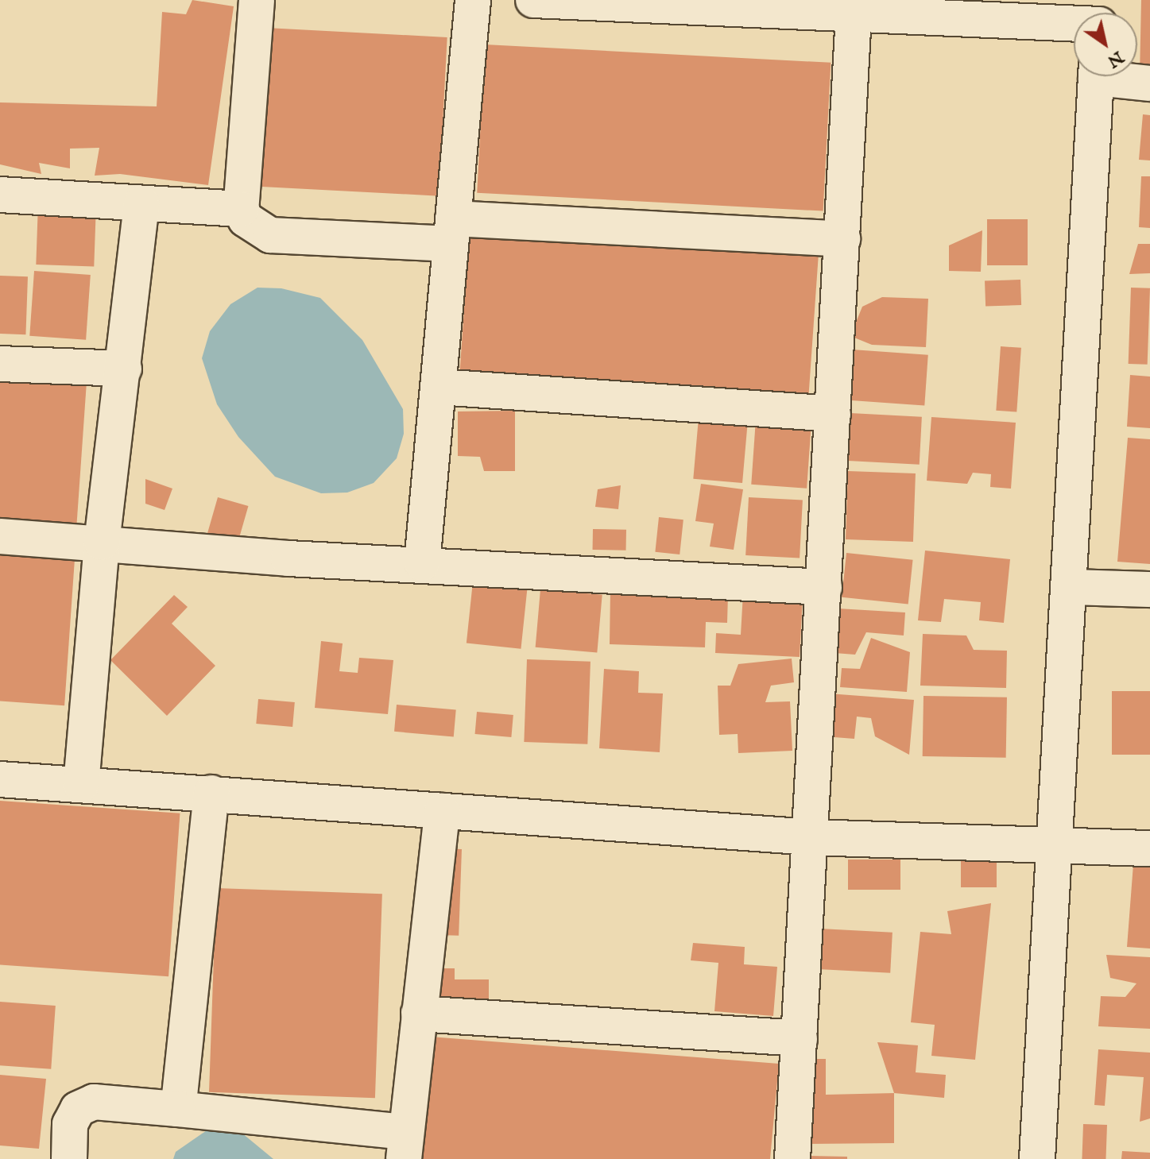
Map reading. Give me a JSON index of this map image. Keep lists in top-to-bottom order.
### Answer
{
  "north": "bottom right"
}
